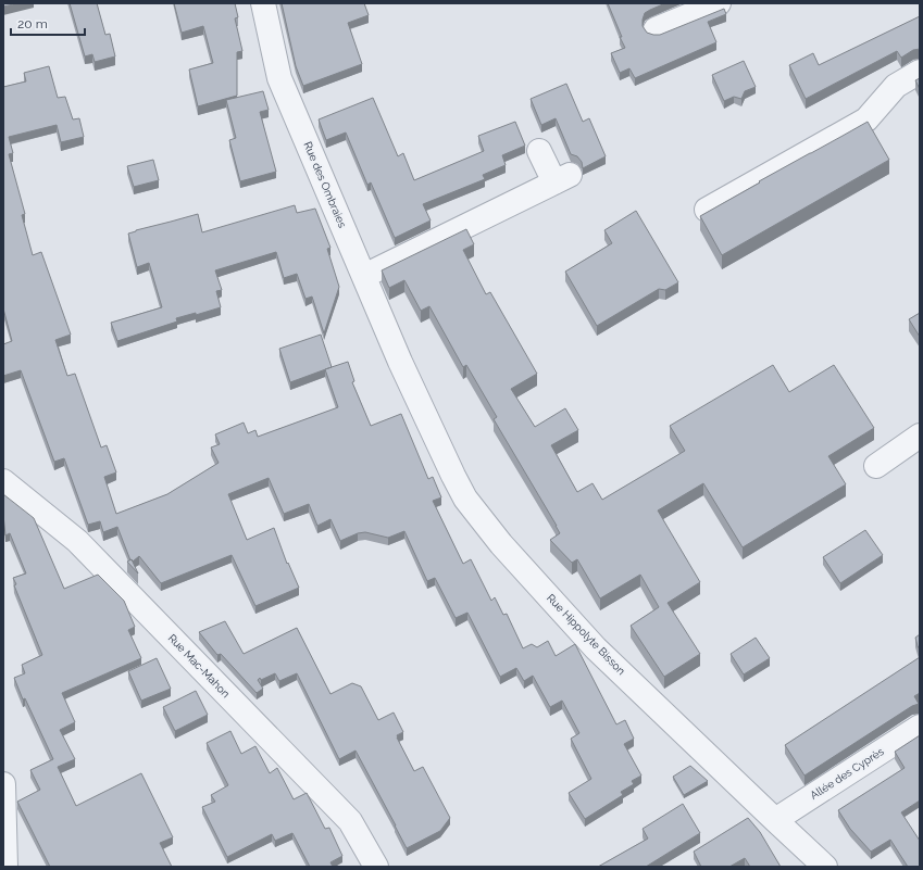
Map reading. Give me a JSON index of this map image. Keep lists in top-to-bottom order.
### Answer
{
  "streets": {
    "street": [
      "Rue des Ombraies",
      "Rue Hippolyte Bisson",
      "Rue Mac-Mahon",
      "Allée des Cyprès"
    ]
  },
  "crossings": [
    ["Rue des Ombraies", "Rue Hippolyte Bisson"],
    ["Rue Hippolyte Bisson", "Allée des Cyprès"]
  ],
  "scale_bar": "20 m"
}
